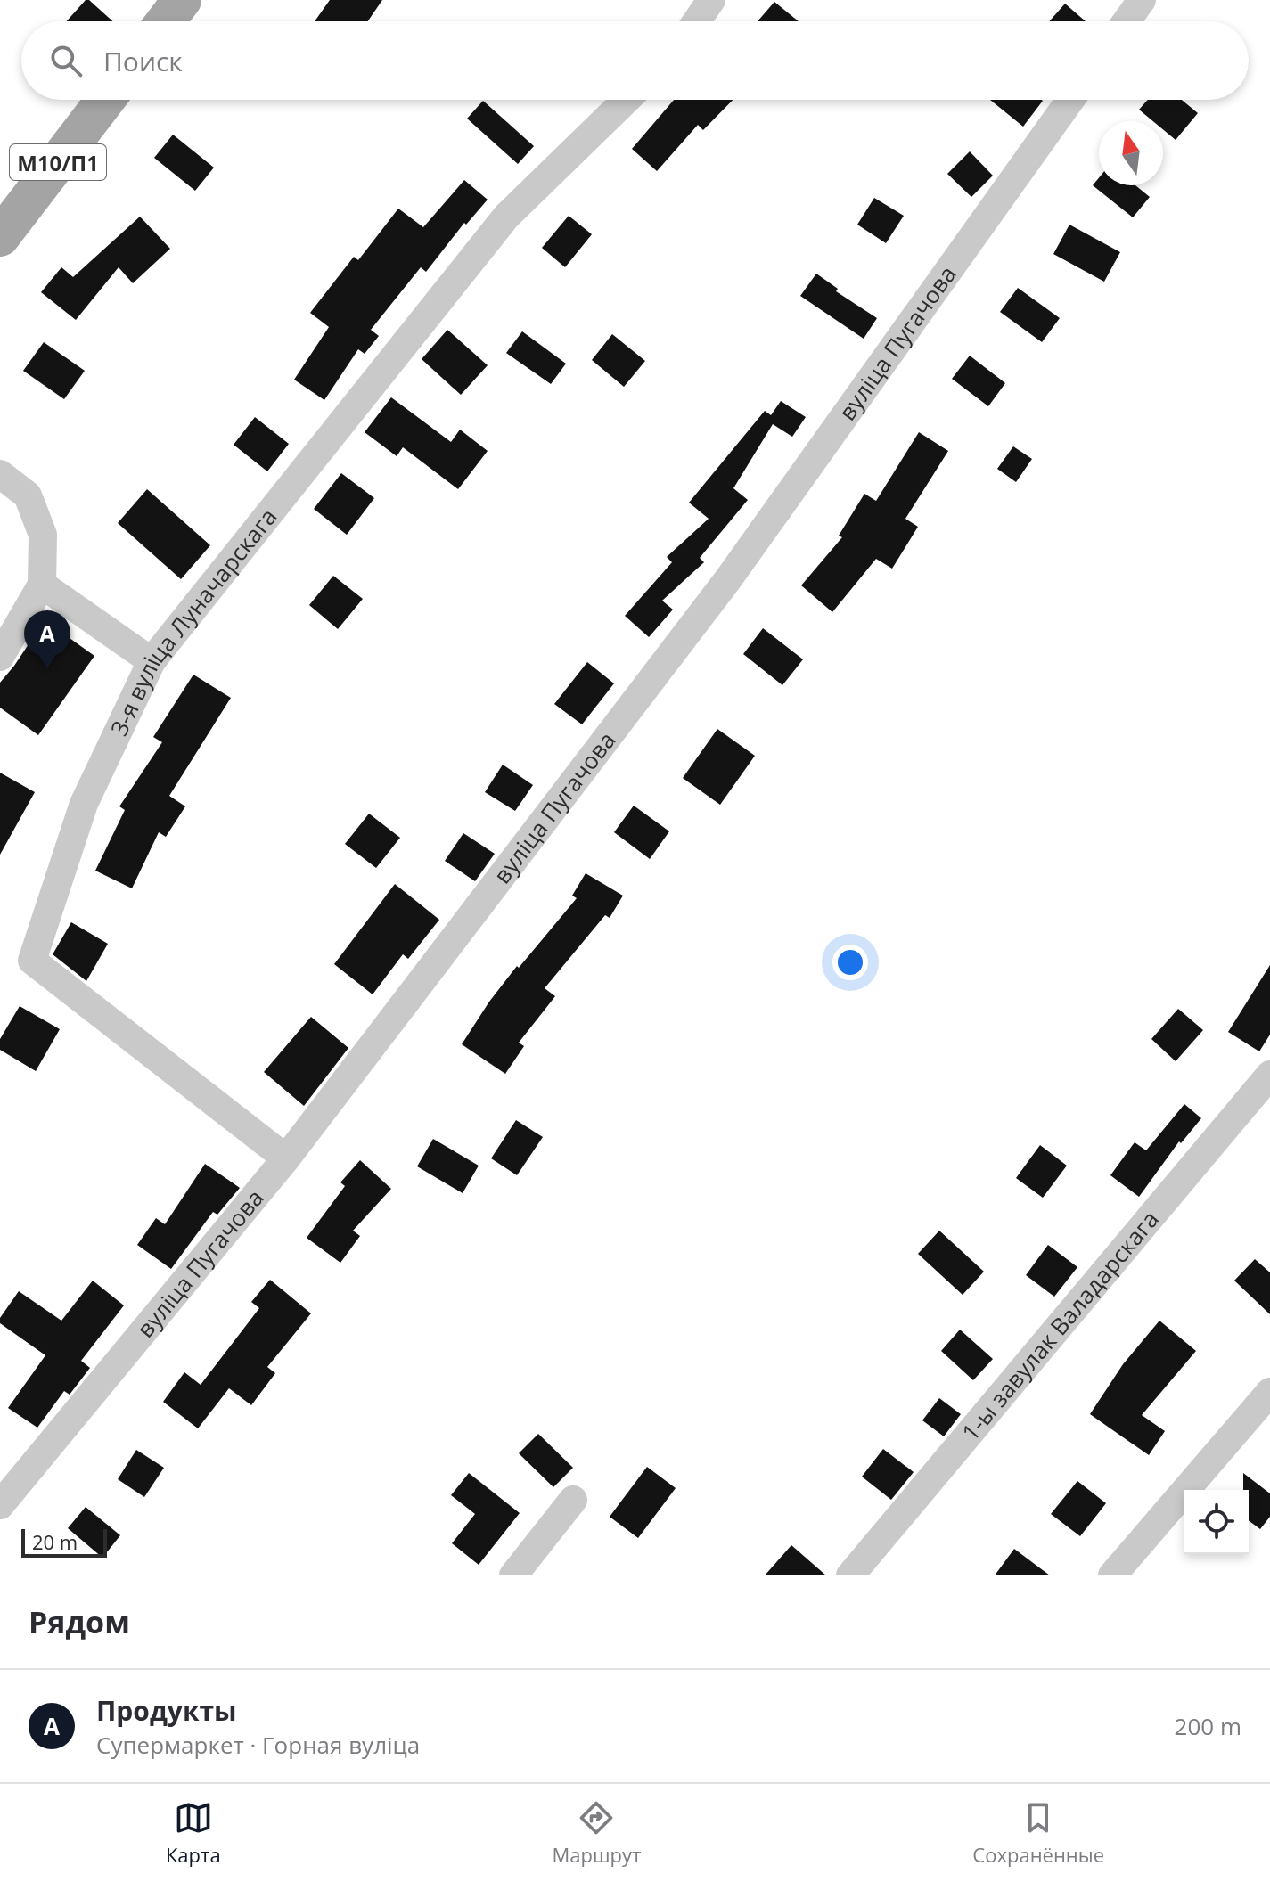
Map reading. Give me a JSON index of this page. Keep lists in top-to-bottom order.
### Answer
{
  "streets": {
    "main road": ["М10/П1"],
    "street": ["вуліца Пугачова", "3-я вуліца Луначарскага", "1-ы завулак Валадарскага"]
  },
  "crossings": [
    ["вуліца Пугачова", "3-я вуліца Луначарскага"]
  ],
  "scale_bar": "20 m",
  "north": "top",
  "page": {
    "search": "Поиск",
    "pins": "A",
    "scale": "20 m",
    "heading": "Рядом",
    "list": [
      {
        "mark": "A",
        "name": "Продукты",
        "note": "Супермаркет · Горная вуліца",
        "value": "200 m"
      }
    ],
    "nav": ["Карта", "Маршрут", "Сохранённые"]
  }
}
